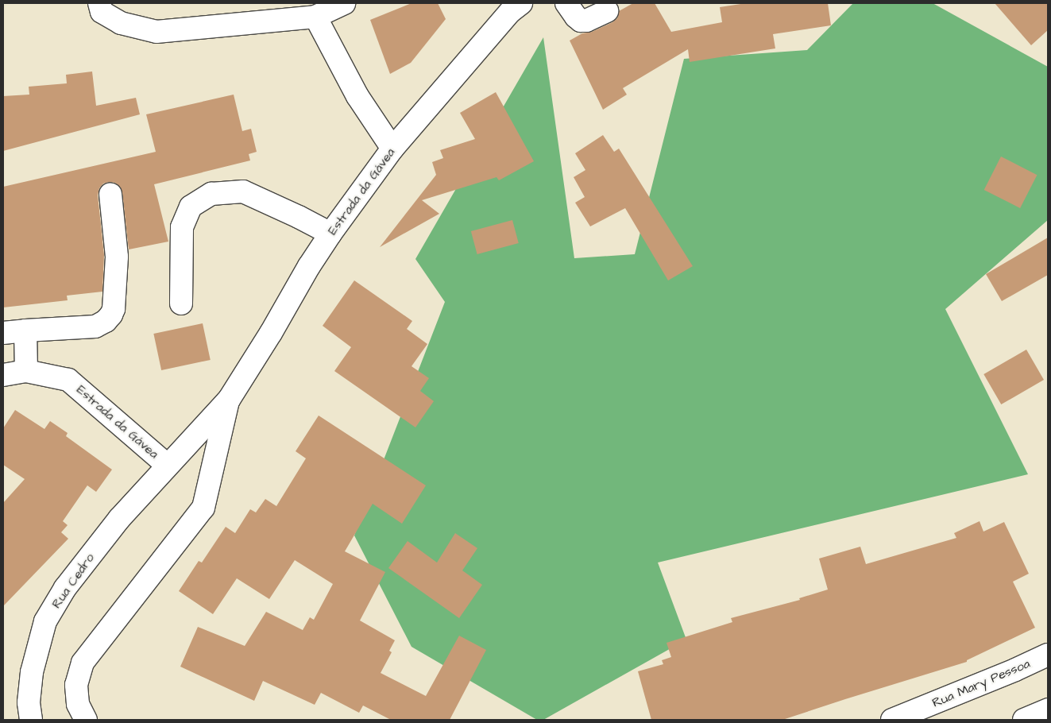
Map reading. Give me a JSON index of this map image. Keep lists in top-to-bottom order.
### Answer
{
  "streets": {
    "street": ["Estrada da Gávea", "Rua Cedro", "Rua Mary Pessoa"]
  },
  "crossings": [
    ["Estrada da Gávea", "Rua Cedro"]
  ]
}
